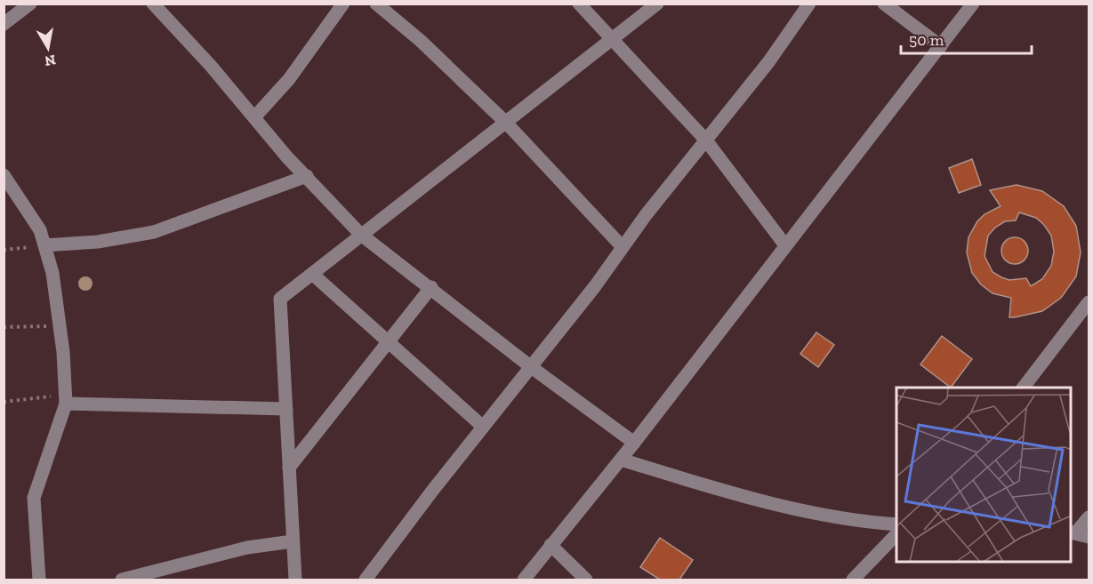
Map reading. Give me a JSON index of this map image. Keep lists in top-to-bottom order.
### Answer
{
  "scale_bar": "50 m",
  "north": "bottom"
}
